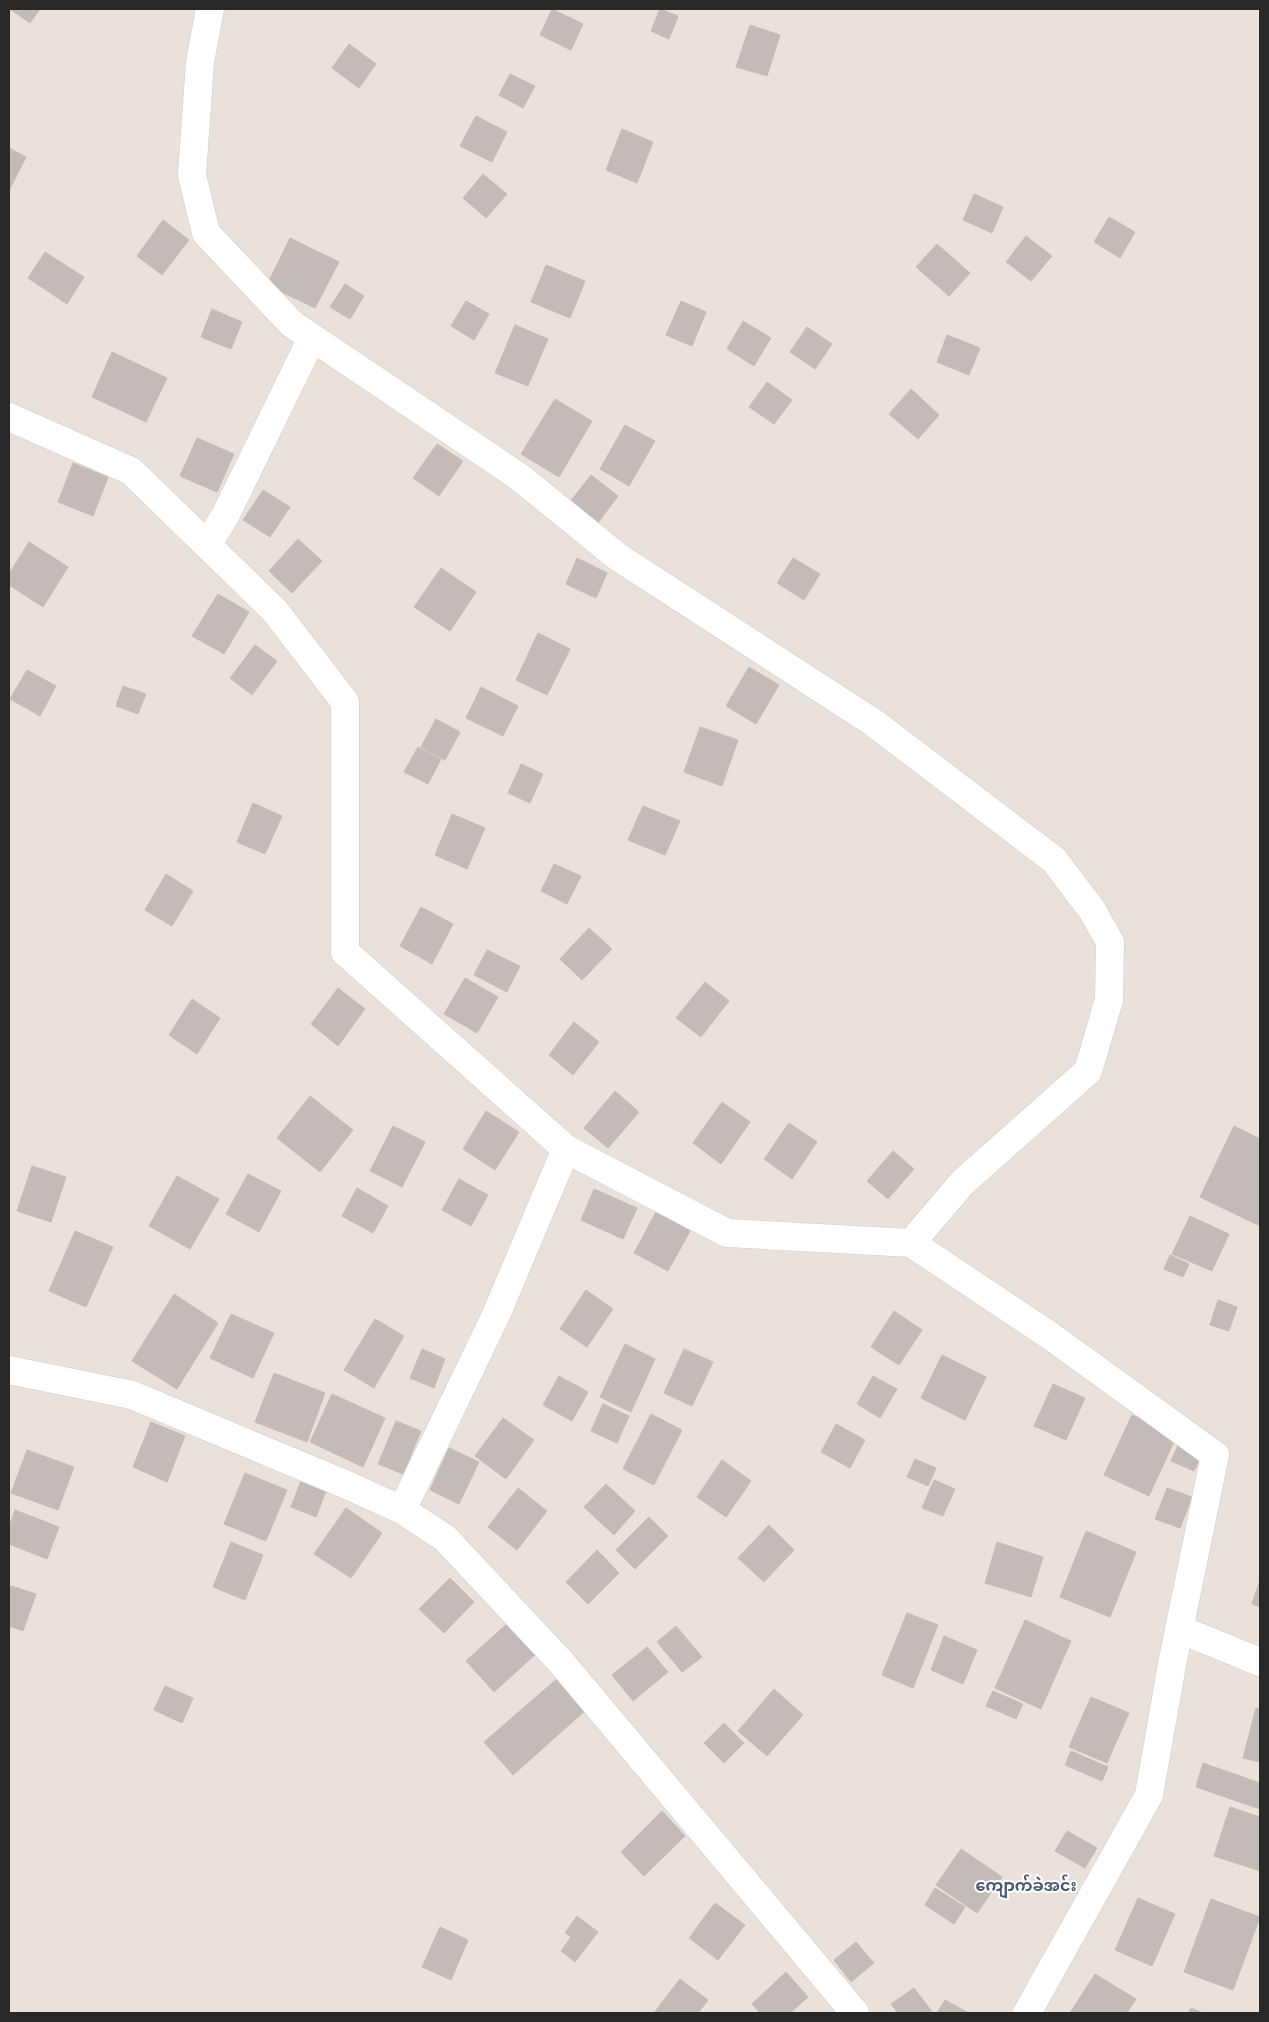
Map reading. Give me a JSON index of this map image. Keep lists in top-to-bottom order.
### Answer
{
  "districts": ["ကျောက်ခဲအင်း"]
}
